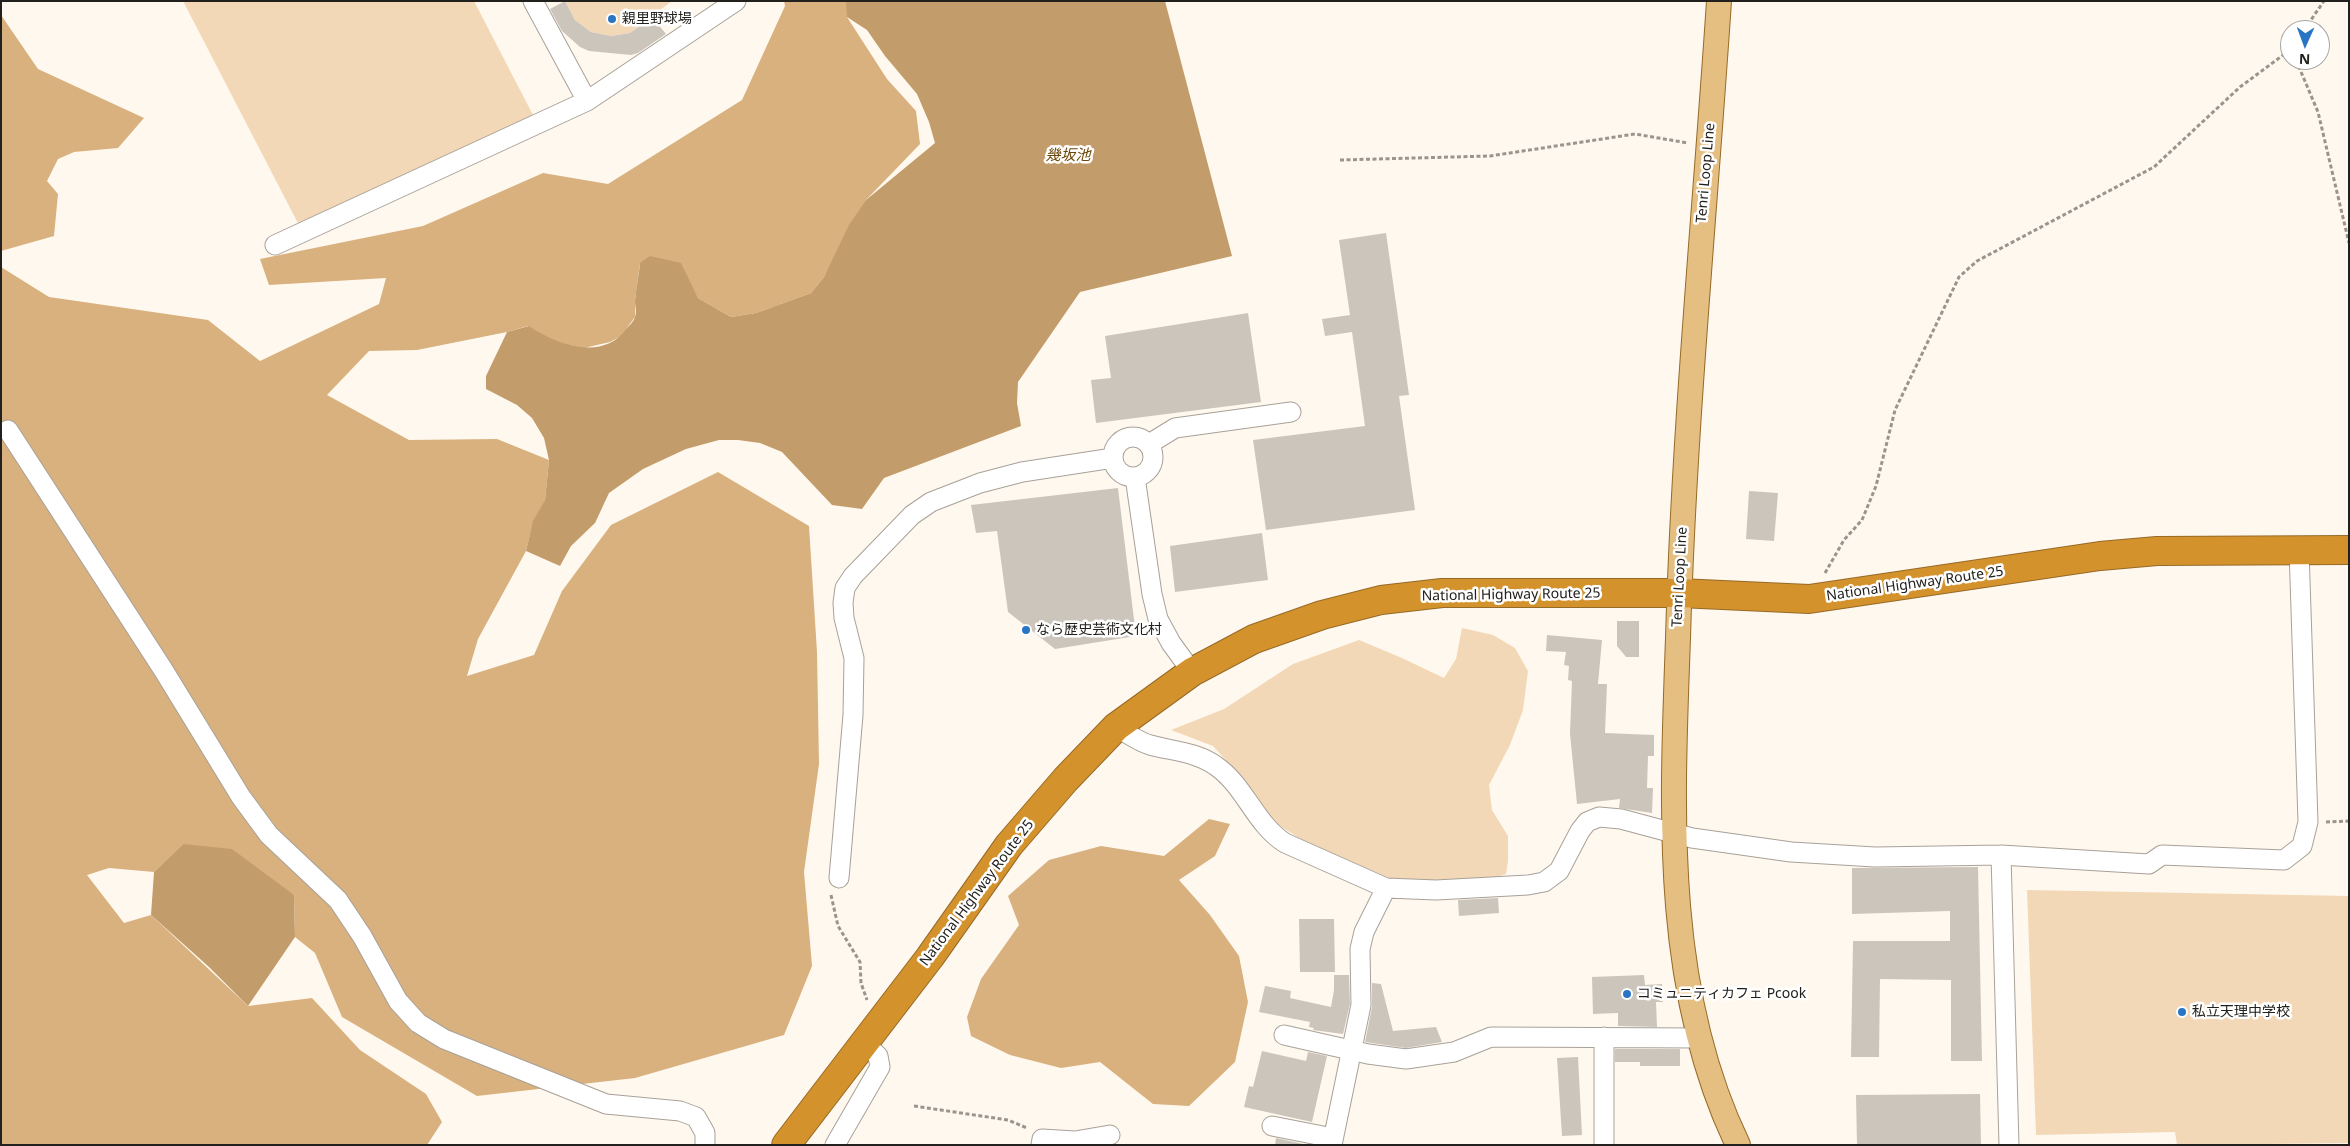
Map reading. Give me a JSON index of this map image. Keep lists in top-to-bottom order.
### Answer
{
  "streets": {
    "highway": ["National Highway Route 25"],
    "main road": ["Tenri Loop Line"]
  },
  "crossings": [
    ["Tenri Loop Line", "National Highway Route 25"]
  ],
  "water": ["幾坂池"],
  "places": [
    "親里野球場",
    "なら歴史芸術文化村",
    "コミュニティカフェ Pcook",
    "私立天理中学校"
  ],
  "north": "bottom"
}
